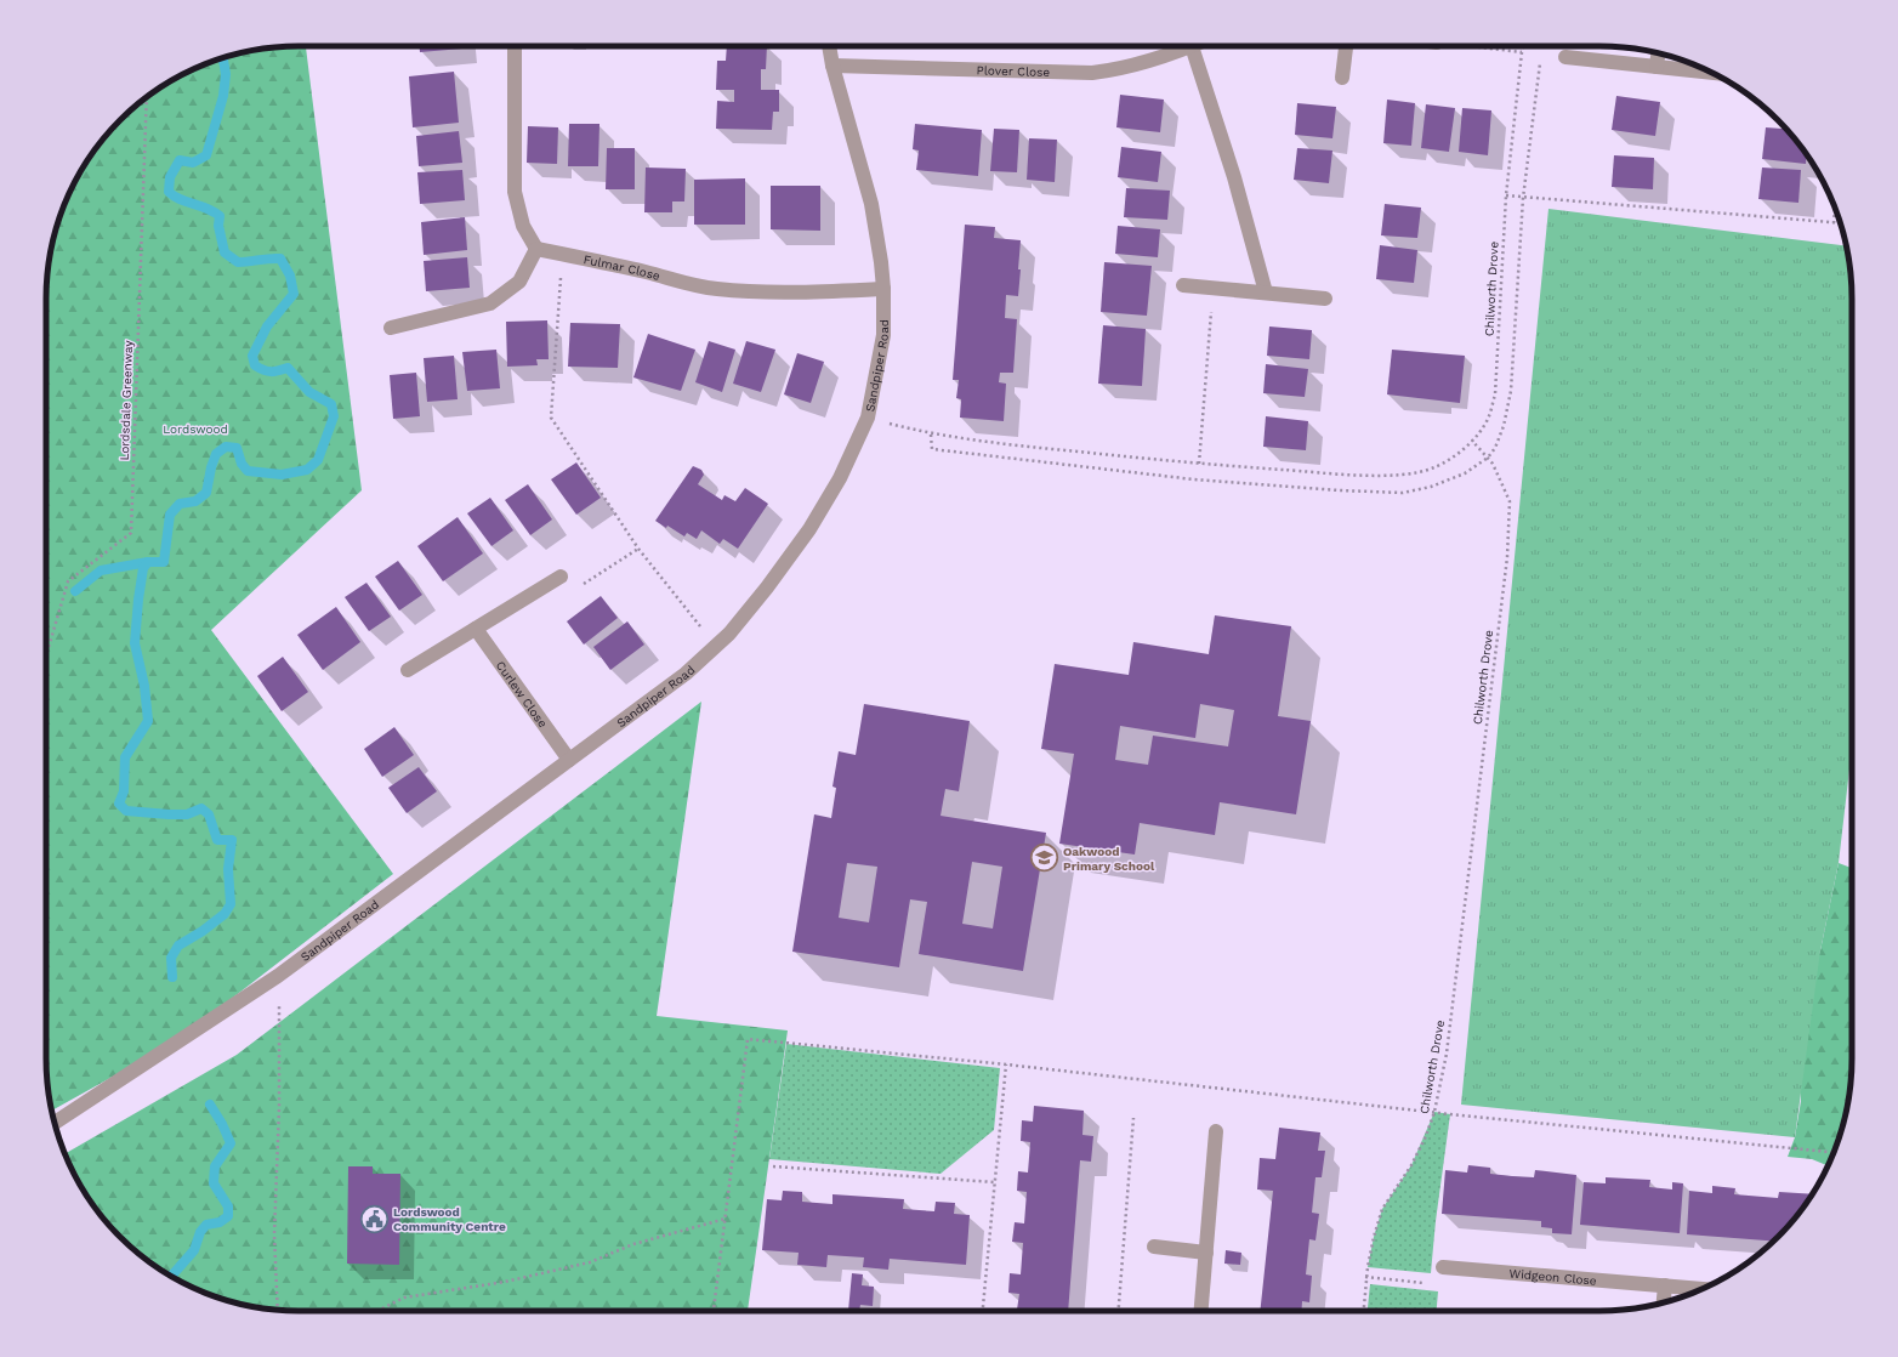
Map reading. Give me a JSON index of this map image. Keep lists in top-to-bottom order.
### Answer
{
  "streets": {
    "street": [
      "Plover Close",
      "Fulmar Close",
      "Sandpiper Road",
      "Curlew Close",
      "Widgeon Close"
    ],
    "path": ["Chilworth Drove", "Lordsdale Greenway"]
  },
  "crossings": [
    ["Plover Close", "Sandpiper Road"],
    ["Fulmar Close", "Sandpiper Road"],
    ["Sandpiper Road", "Curlew Close"]
  ],
  "parks": ["Lordswood"],
  "places": {
    "school or university": ["Oakwood Primary School"],
    "public building": ["Lordswood Community Centre"]
  }
}
